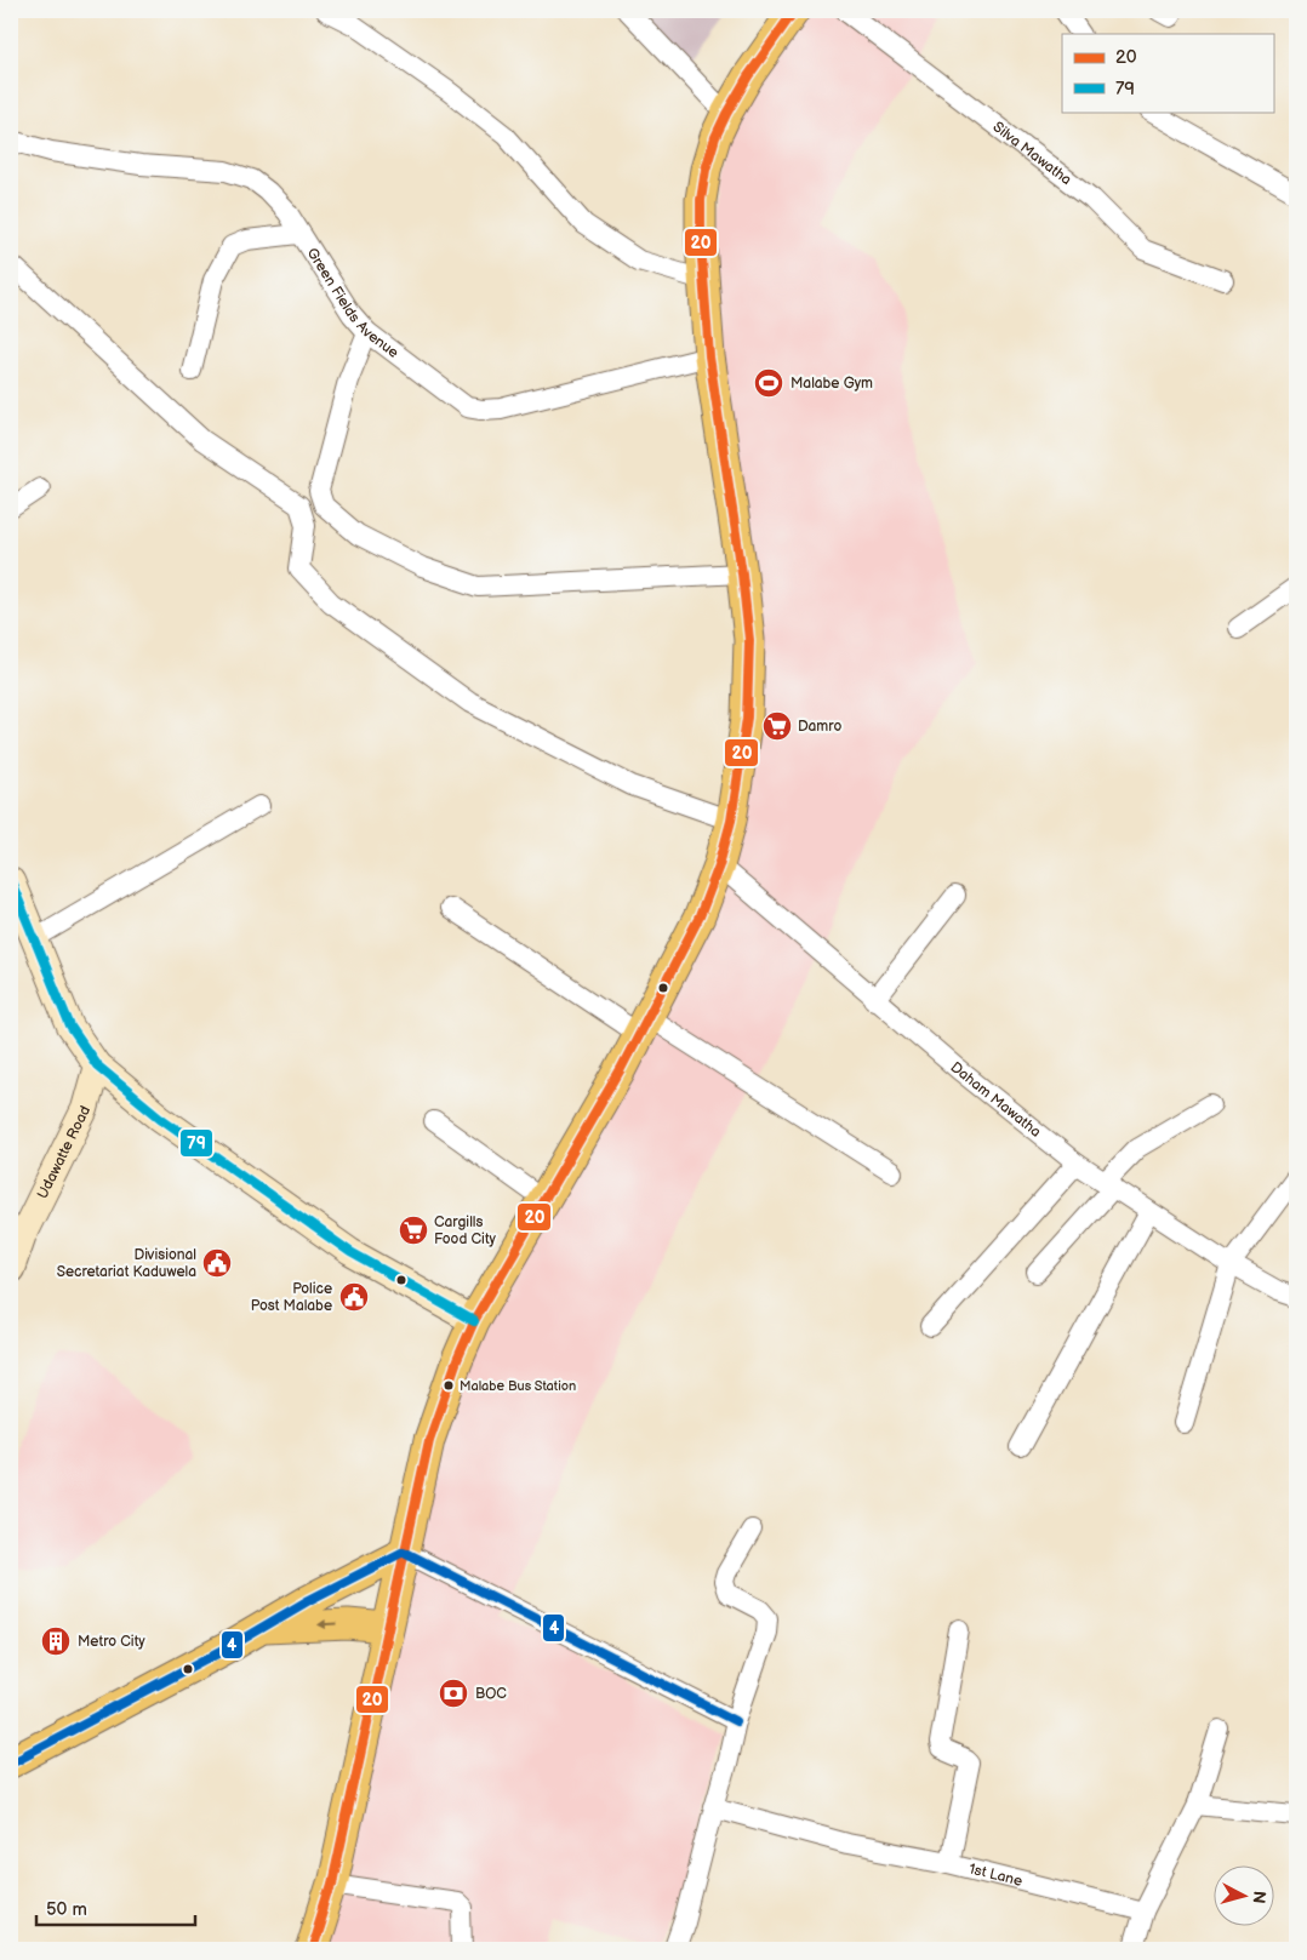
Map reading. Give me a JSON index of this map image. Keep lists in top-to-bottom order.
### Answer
{
  "streets": {
    "street": [
      "Silva Mawatha",
      "Green Fields Avenue",
      "Daham Mawatha",
      "Udawatte Road",
      "1st Lane"
    ]
  },
  "places": {
    "sports": ["Malabe Gym"],
    "supermarket": ["Damro", "Cargills Food City"],
    "public building": ["Divisional Secretariat Kaduwela", "Police Post Malabe"],
    "other": ["Malabe Bus Station"],
    "building": ["Metro City"],
    "bank": ["BOC"]
  },
  "lines": ["transit line 20", "transit line 79", "transit line 4"],
  "legend": ["20", "79"],
  "scale_bar": "50 m",
  "north": "right"
}
